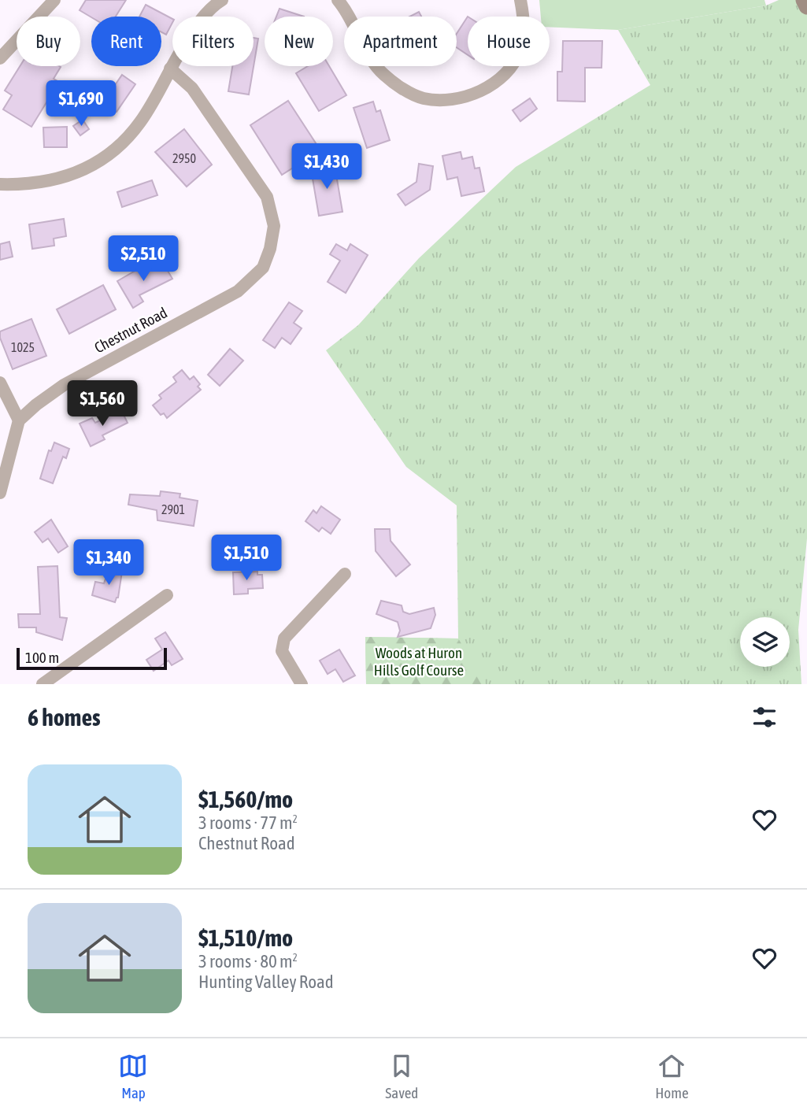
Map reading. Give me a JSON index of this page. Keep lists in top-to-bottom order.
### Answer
{
  "streets": {
    "street": ["Chestnut Road"]
  },
  "parks": ["Woods at Huron Hills Golf Course"],
  "house_numbers": ["2950", "1025", "2901"],
  "scale_bar": "100 m",
  "page": {
    "chip": [
      "Buy",
      "Rent",
      "Filters",
      "New",
      "Apartment",
      "House"
    ],
    "price": [
      "$1,690",
      "$1,430",
      "$2,510",
      "$1,560",
      "$1,510",
      "$1,340"
    ],
    "scale": "100 m",
    "heading": "6 homes",
    "list": [
      {
        "name": "$1,560/mo",
        "note": "3 rooms · 77 m² · Chestnut Road"
      },
      {
        "name": "$1,510/mo",
        "note": "3 rooms · 80 m² · Hunting Valley Road"
      }
    ],
    "tabs": ["Map", "Saved", "Home"]
  }
}
